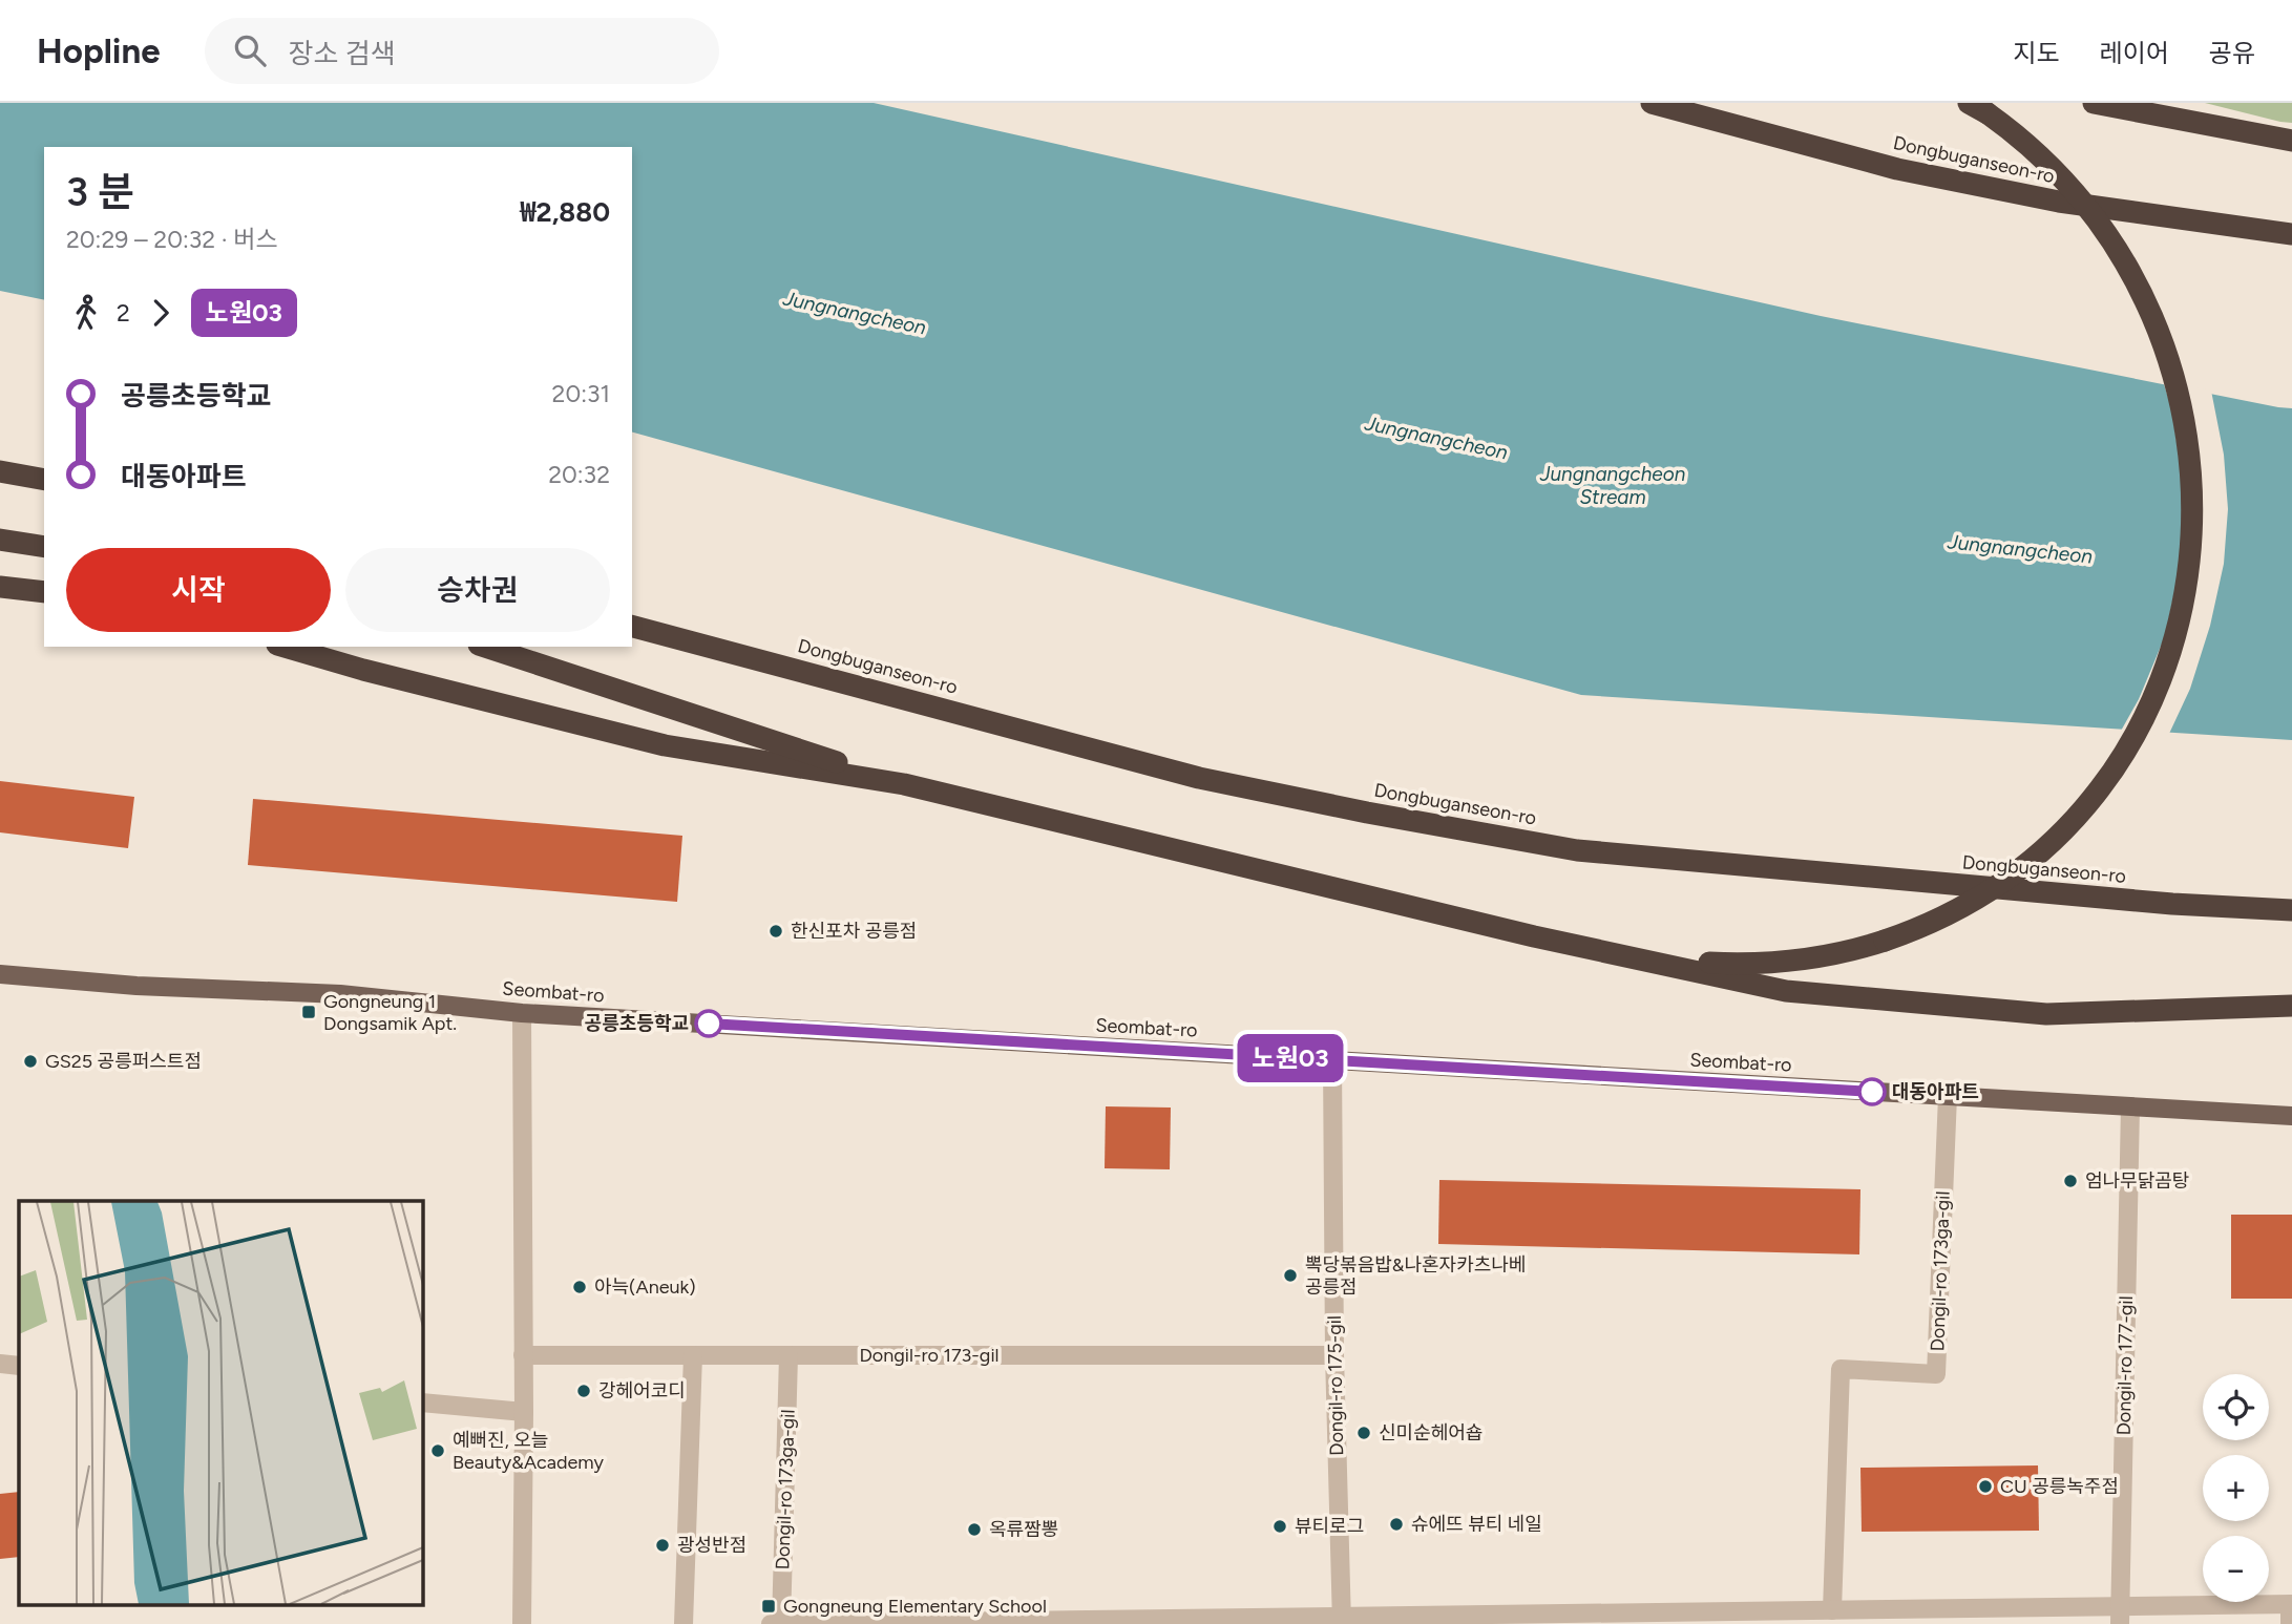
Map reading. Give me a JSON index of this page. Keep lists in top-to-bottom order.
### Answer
{
  "streets": {
    "highway": ["Dongbuganseon-ro"],
    "main road": ["Seombat-ro"],
    "street": [
      "Dongil-ro 173ga-gil",
      "Dongil-ro 173-gil",
      "Dongil-ro 177-gil",
      "Dongil-ro 175-gil"
    ]
  },
  "crossings": [
    ["Seombat-ro", "Dongil-ro 173ga-gil"],
    ["Seombat-ro", "Dongil-ro 177-gil"],
    ["Seombat-ro", "Dongil-ro 175-gil"],
    ["Dongil-ro 173ga-gil", "Dongil-ro 173-gil"],
    ["Dongil-ro 173-gil", "Dongil-ro 175-gil"]
  ],
  "water": ["Jungnangcheon", "Jungnangcheon Stream"],
  "places": {
    "other": [
      "한신포차 공릉점",
      "공릉초등학교",
      "GS25 공릉퍼스트점",
      "대동아파트",
      "엄나무닭곰탕",
      "뽁당볶음밥&나혼자카츠나베 공릉점",
      "아늑(Aneuk)",
      "강헤어코디",
      "신미순헤어숍",
      "예뻐진, 오늘 Beauty&Academy",
      "CU 공릉녹주점",
      "슈에뜨 뷰티 네일",
      "뷰티로그",
      "옥류짬뽕",
      "광성반점"
    ],
    "transit": ["Gongneung 1 Dongsamik Apt.", "Gongneung Elementary School"]
  },
  "lines": ["bus line 노원03"],
  "page": {
    "header": "Hopline",
    "search": "장소 검색",
    "nav": ["지도", "레이어", "공유"],
    "on_map": "노원03",
    "heading": ["3 분", "20:29 – 20:32 · 버스", "₩2,880"],
    "legs": ["2", "노원03"],
    "list": [
      {
        "name": "공릉초등학교",
        "value": "20:31"
      },
      {
        "name": "대동아파트",
        "value": "20:32"
      }
    ],
    "buttons": ["시작", "승차권"],
    "map_buttons": ["+", "−"]
  }
}
